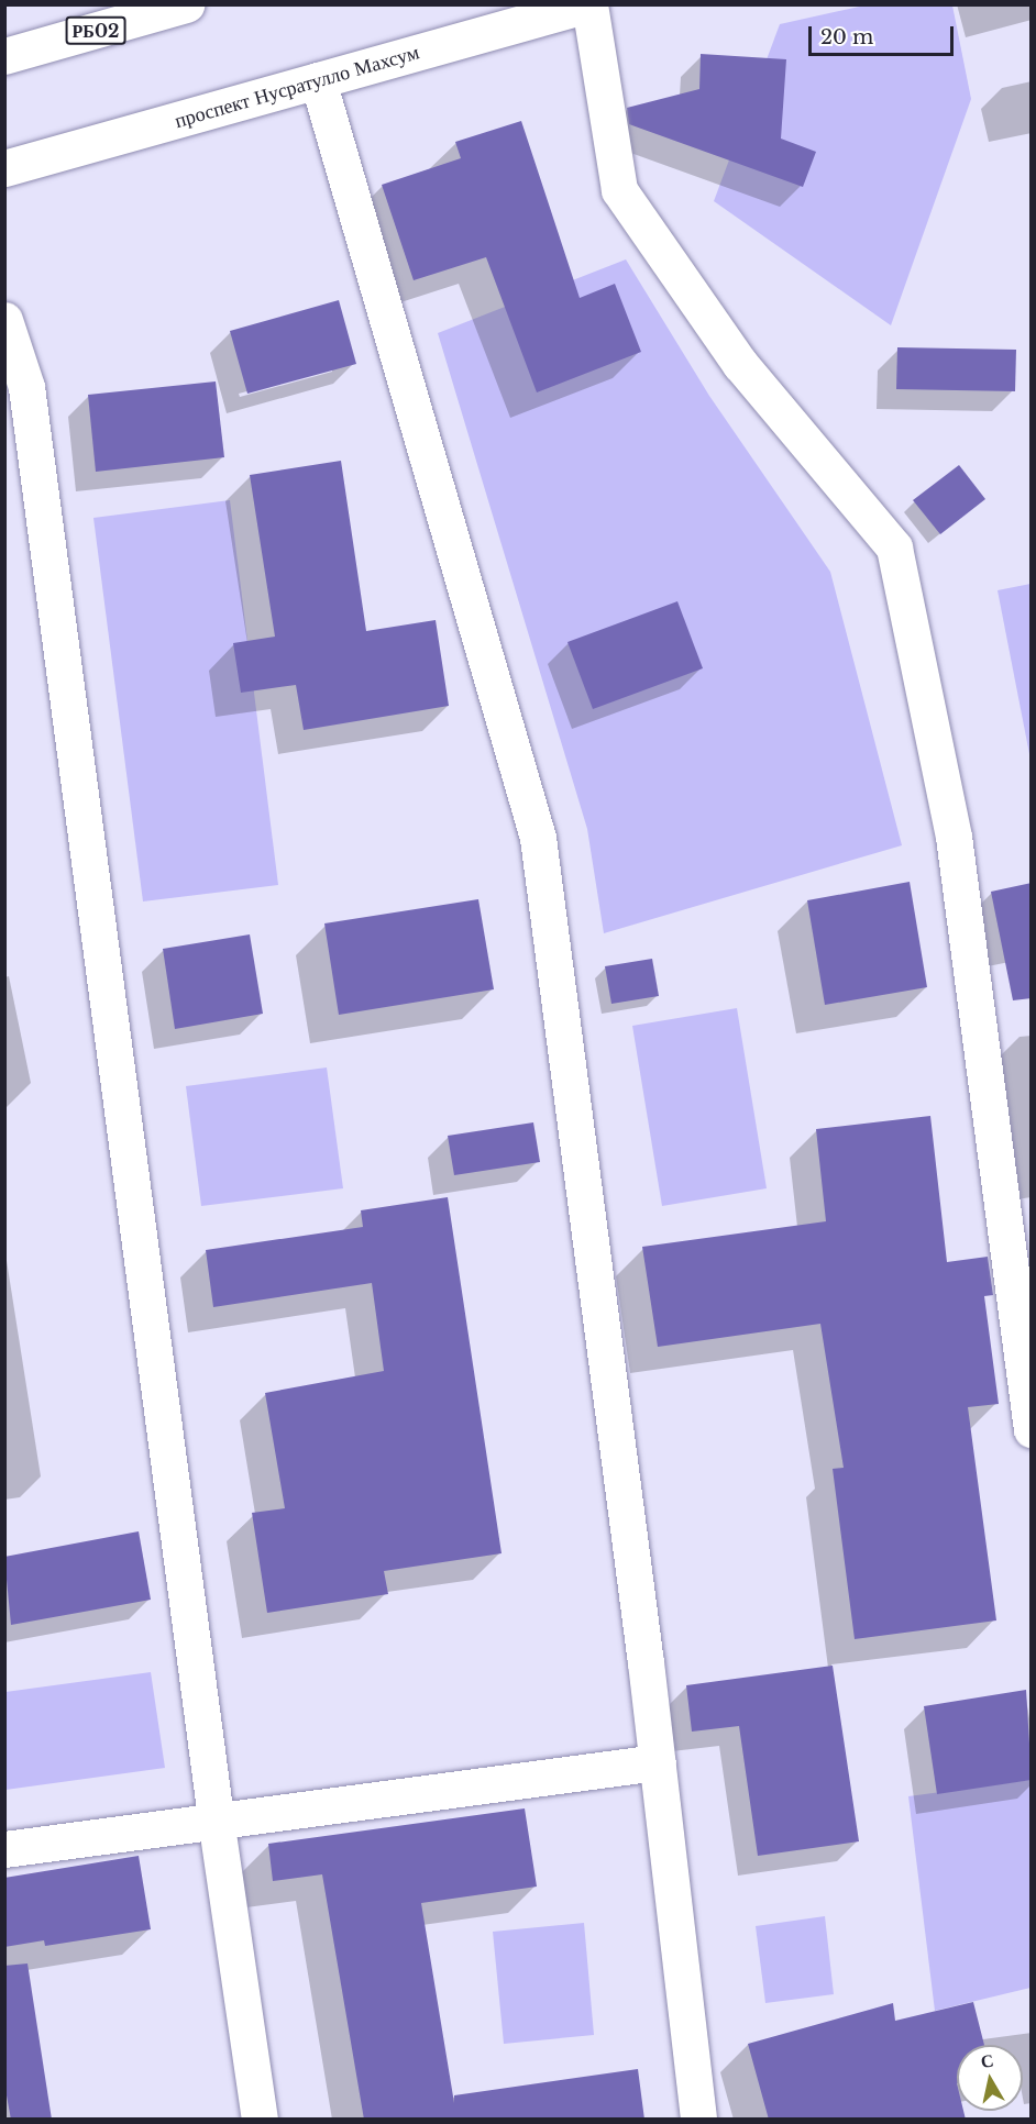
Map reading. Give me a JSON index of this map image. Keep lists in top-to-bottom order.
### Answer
{
  "streets": {
    "main road": ["РБ02", "проспект Нусратулло Махсум"]
  },
  "scale_bar": "20 m",
  "north": "top"
}
